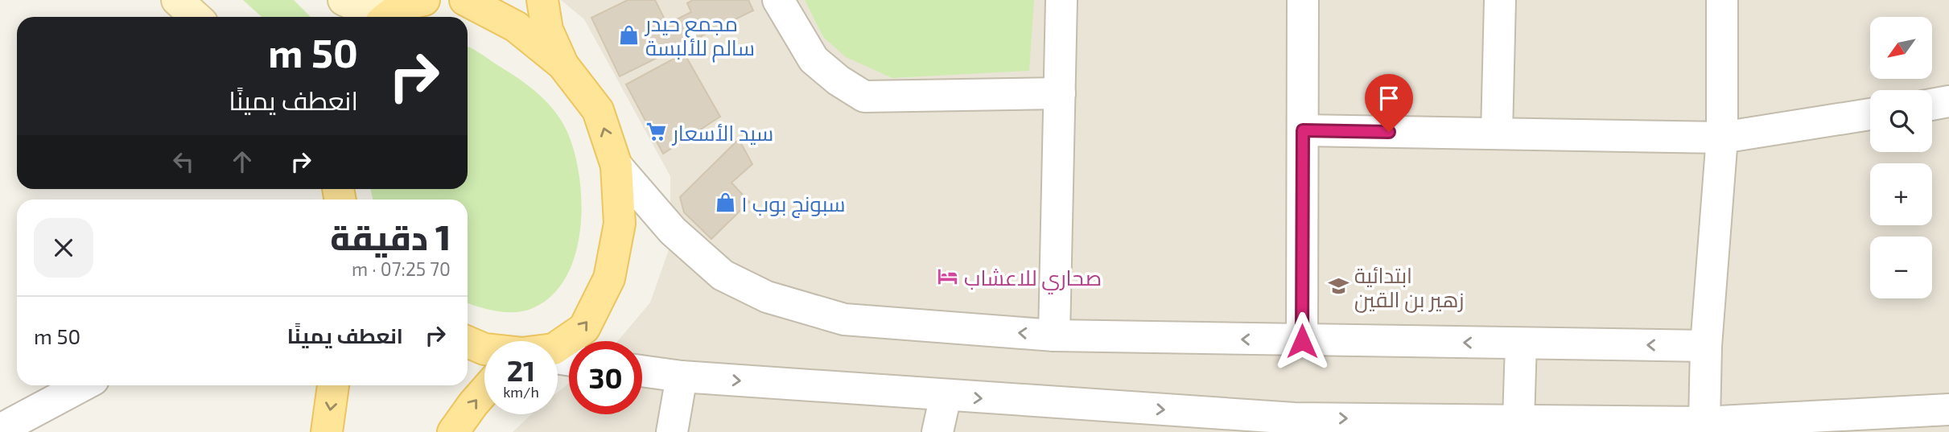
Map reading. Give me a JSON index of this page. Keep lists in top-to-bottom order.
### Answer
{
  "places": {
    "shop": ["مجمع حيدر سالم للألبسة", "سبونج بوب ١"],
    "supermarket": ["سيد الأسعار"],
    "hotel": ["صحاري للاعشاب"],
    "school or university": ["ابتدائية زهير بن القين"]
  },
  "north": "bottom left",
  "page": {
    "map_buttons": ["+", "−"],
    "turn": ["50 m", "انعطف يمينًا"],
    "heading": ["1 دقيقة", "70 m · 07:25"],
    "list": [
      {
        "name": "انعطف يمينًا",
        "value": "50 m"
      }
    ],
    "speed": "21 km/h",
    "limit": "30"
  }
}
